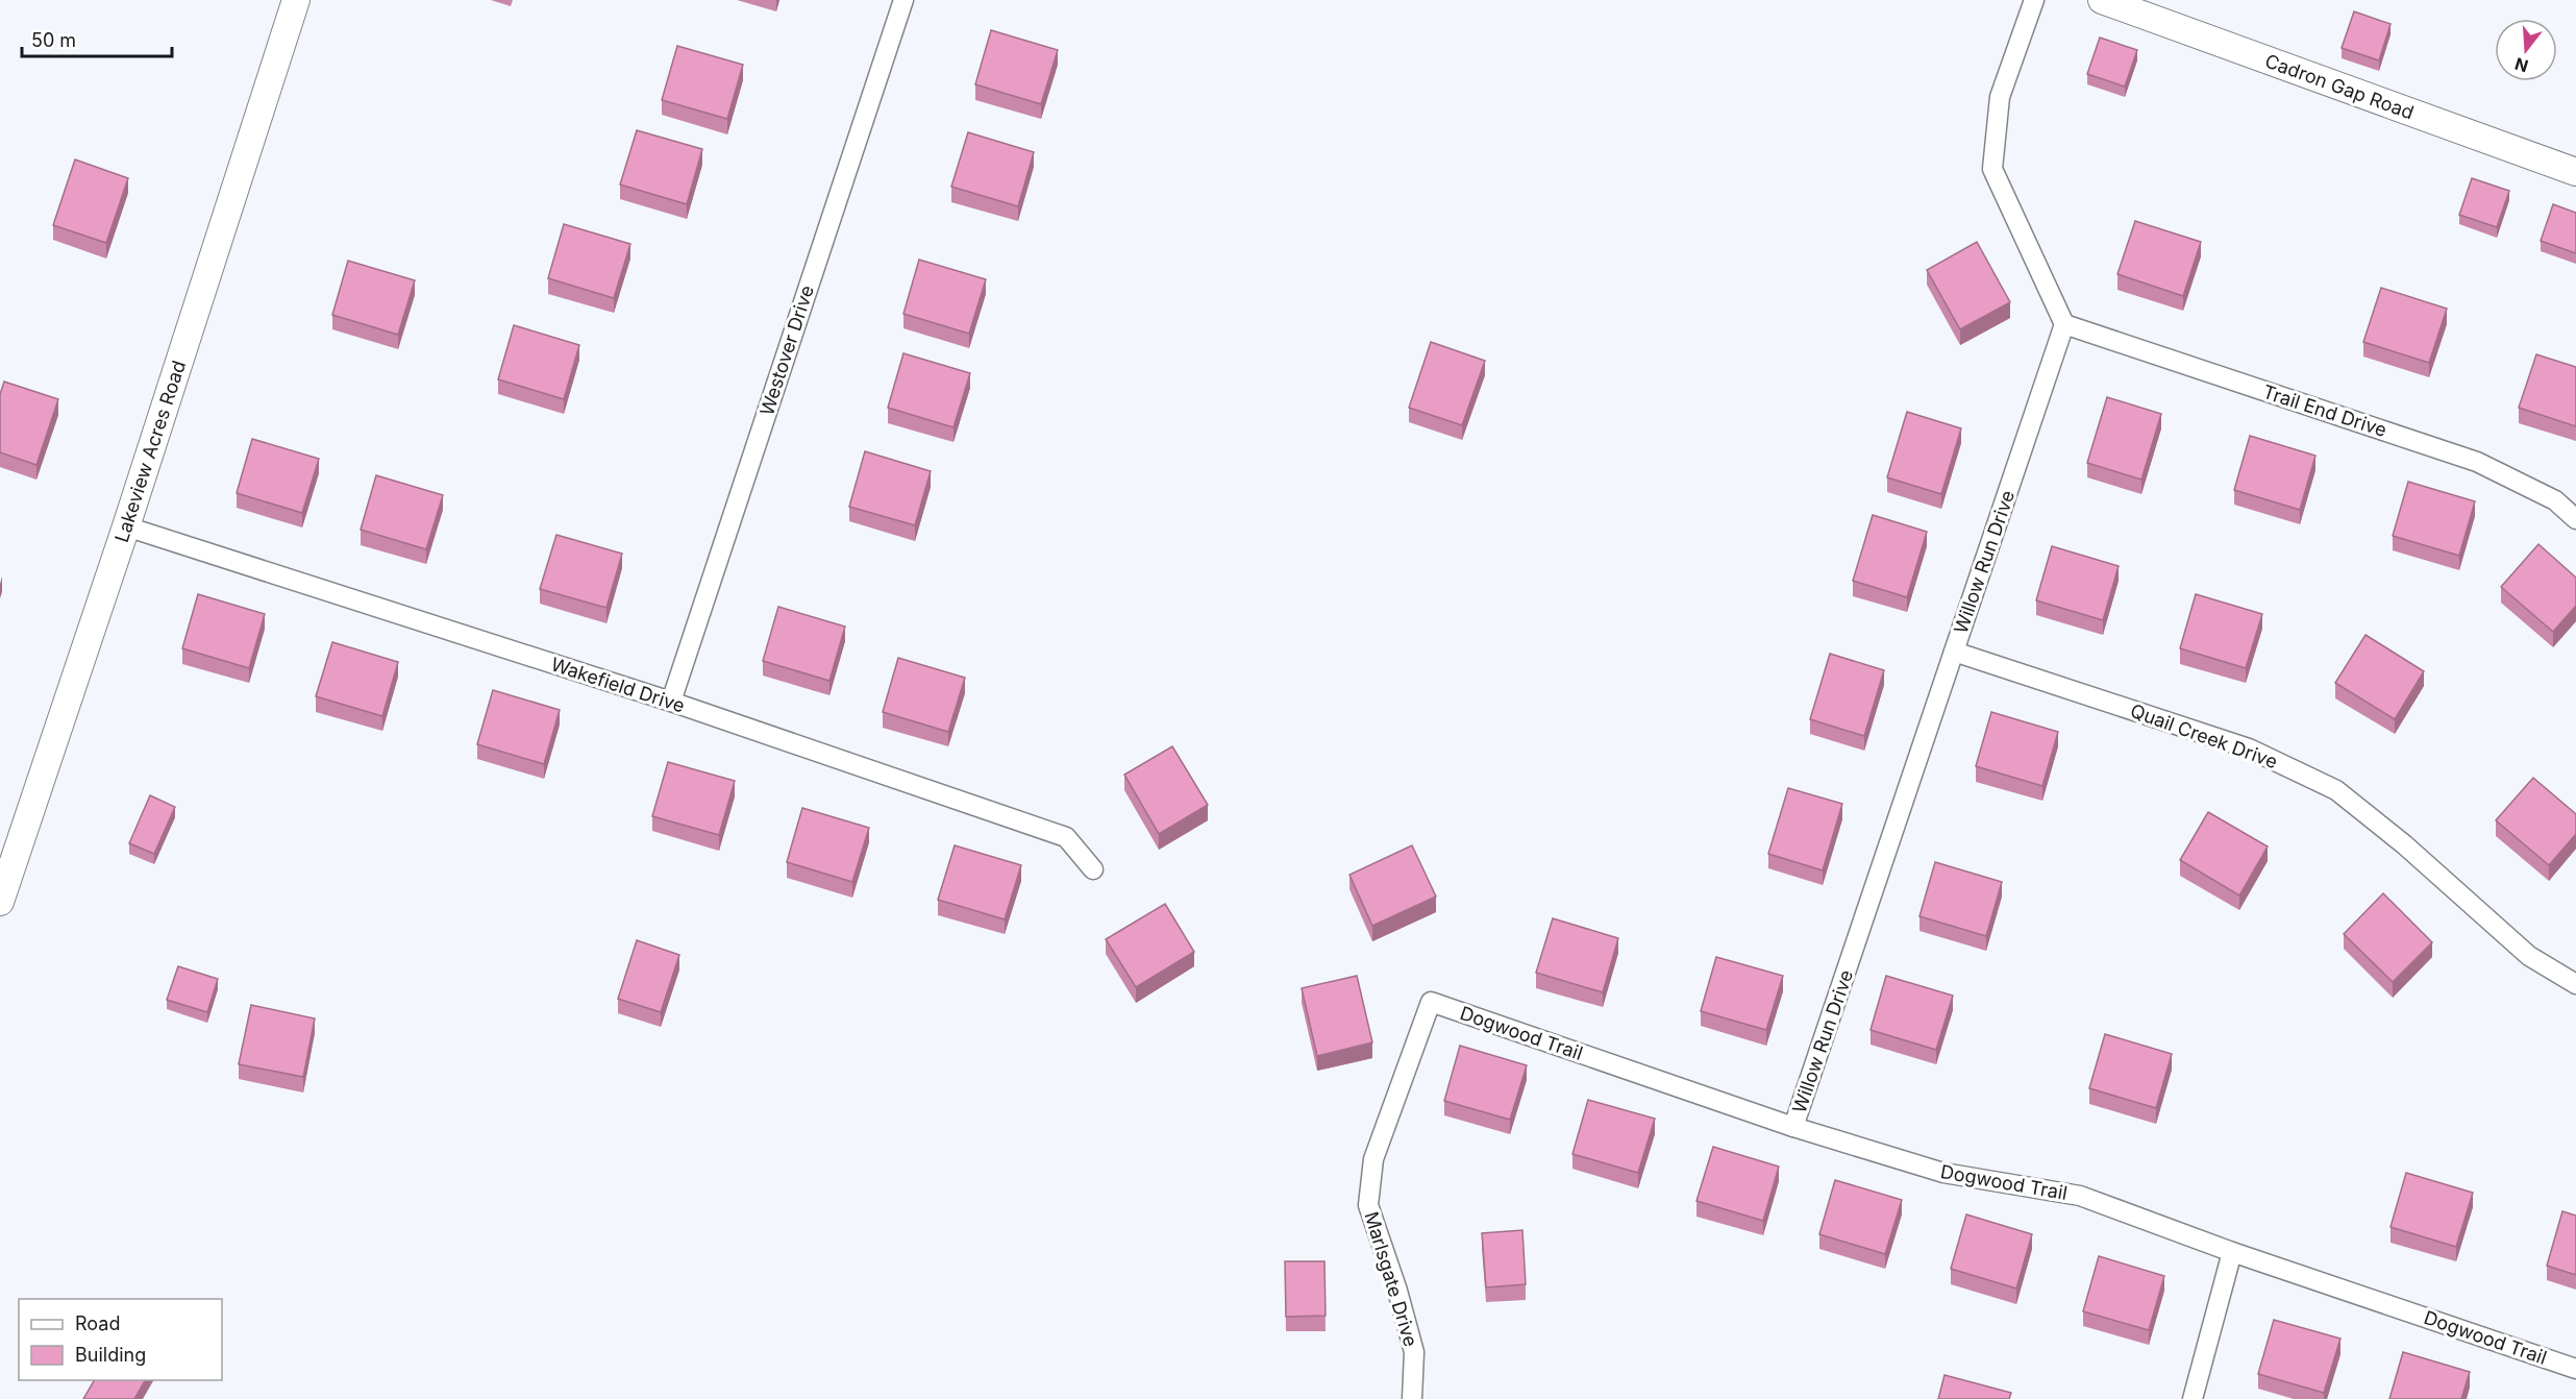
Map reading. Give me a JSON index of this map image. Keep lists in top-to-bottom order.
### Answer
{
  "streets": {
    "street": [
      "Cadron Gap Road",
      "Westover Drive",
      "Trail End Drive",
      "Lakeview Acres Road",
      "Willow Run Drive",
      "Wakefield Drive",
      "Quail Creek Drive",
      "Dogwood Trail",
      "Marlsgate Drive"
    ]
  },
  "crossings": [
    ["Westover Drive", "Wakefield Drive"],
    ["Trail End Drive", "Willow Run Drive"],
    ["Lakeview Acres Road", "Wakefield Drive"],
    ["Willow Run Drive", "Quail Creek Drive"],
    ["Willow Run Drive", "Dogwood Trail"],
    ["Dogwood Trail", "Marlsgate Drive"]
  ],
  "legend": ["Road", "Building"],
  "scale_bar": "50 m",
  "north": "bottom"
}
